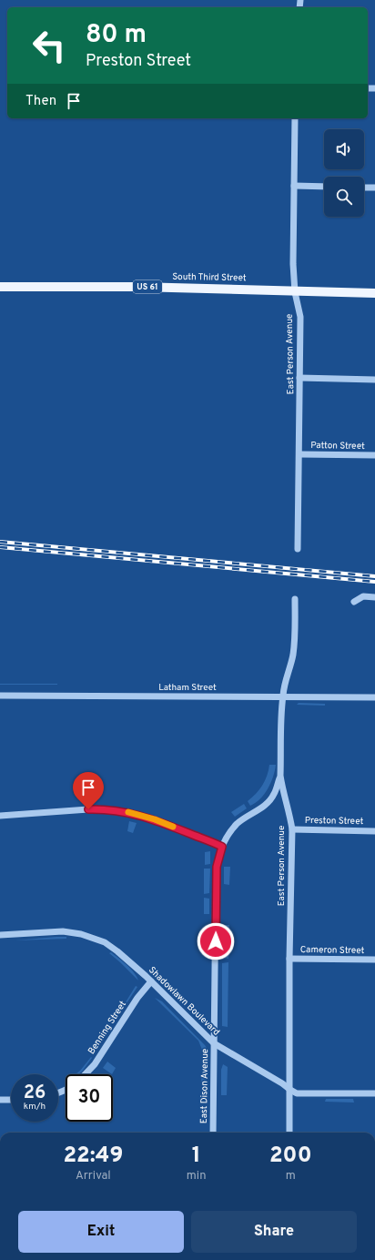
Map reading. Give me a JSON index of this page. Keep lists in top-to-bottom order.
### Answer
{
  "streets": {
    "main road": ["South Third Street", "US 61"],
    "street": [
      "East Person Avenue",
      "Patton Street",
      "Latham Street",
      "Preston Street",
      "Cameron Street",
      "Shadowlawn Boulevard",
      "Benning Street",
      "East Dison Avenue"
    ]
  },
  "crossings": [
    ["South Third Street", "East Person Avenue"],
    ["East Person Avenue", "Patton Street"],
    ["East Person Avenue", "Latham Street"],
    ["East Person Avenue", "Preston Street"],
    ["East Person Avenue", "Cameron Street"],
    ["East Person Avenue", "Shadowlawn Boulevard"],
    ["East Person Avenue", "East Dison Avenue"],
    ["Shadowlawn Boulevard", "Benning Street"],
    ["Shadowlawn Boulevard", "East Dison Avenue"]
  ],
  "page": {
    "turn": ["80 m", "Preston Street"],
    "then": "Then",
    "speed": "26 km/h",
    "limit": "30",
    "eta": [
      "22:49",
      "Arrival",
      "1",
      "min",
      "200",
      "m"
    ],
    "buttons": ["Exit", "Share"]
  }
}
